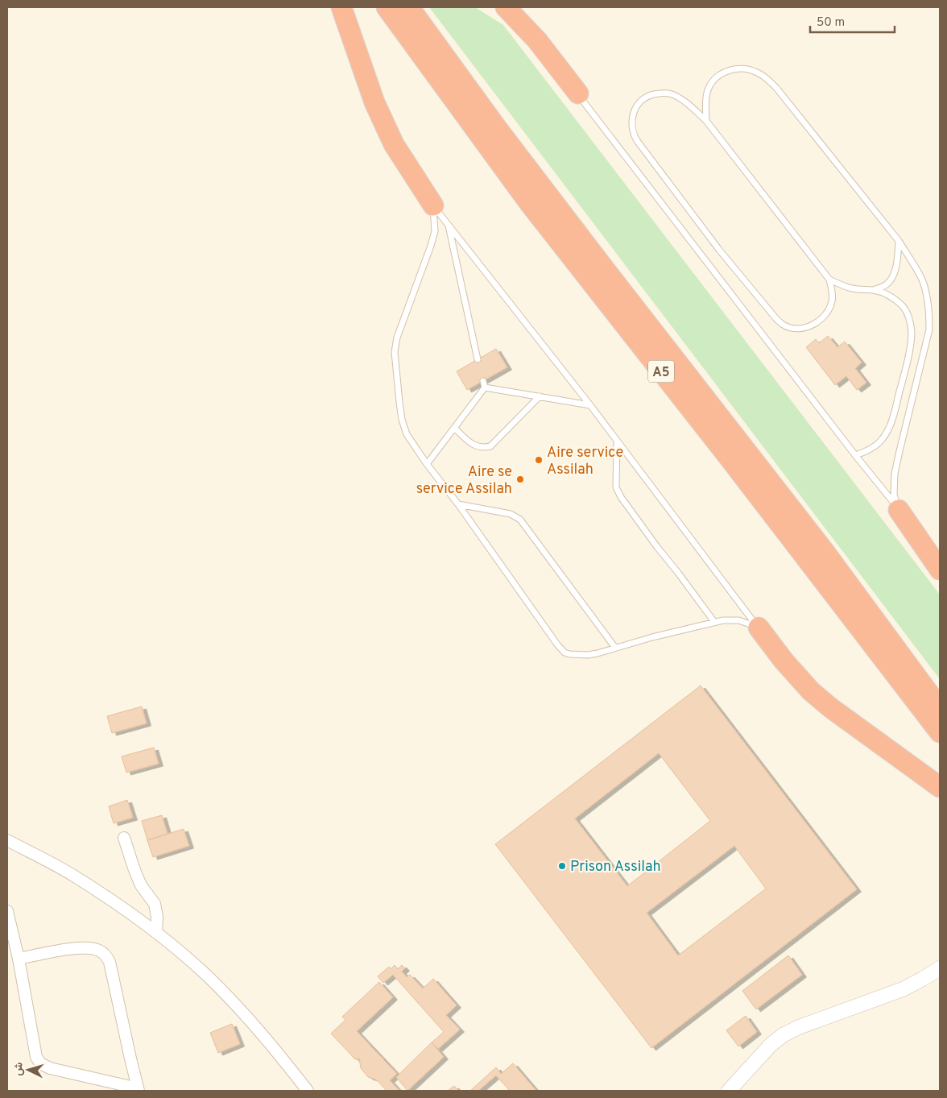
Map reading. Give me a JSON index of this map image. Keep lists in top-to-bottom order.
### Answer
{
  "streets": {
    "highway": ["A5"]
  },
  "places": ["Aire service Assilah", "Aire se service Assilah", "Prison Assilah"],
  "scale_bar": "50 m",
  "north": "left"
}
